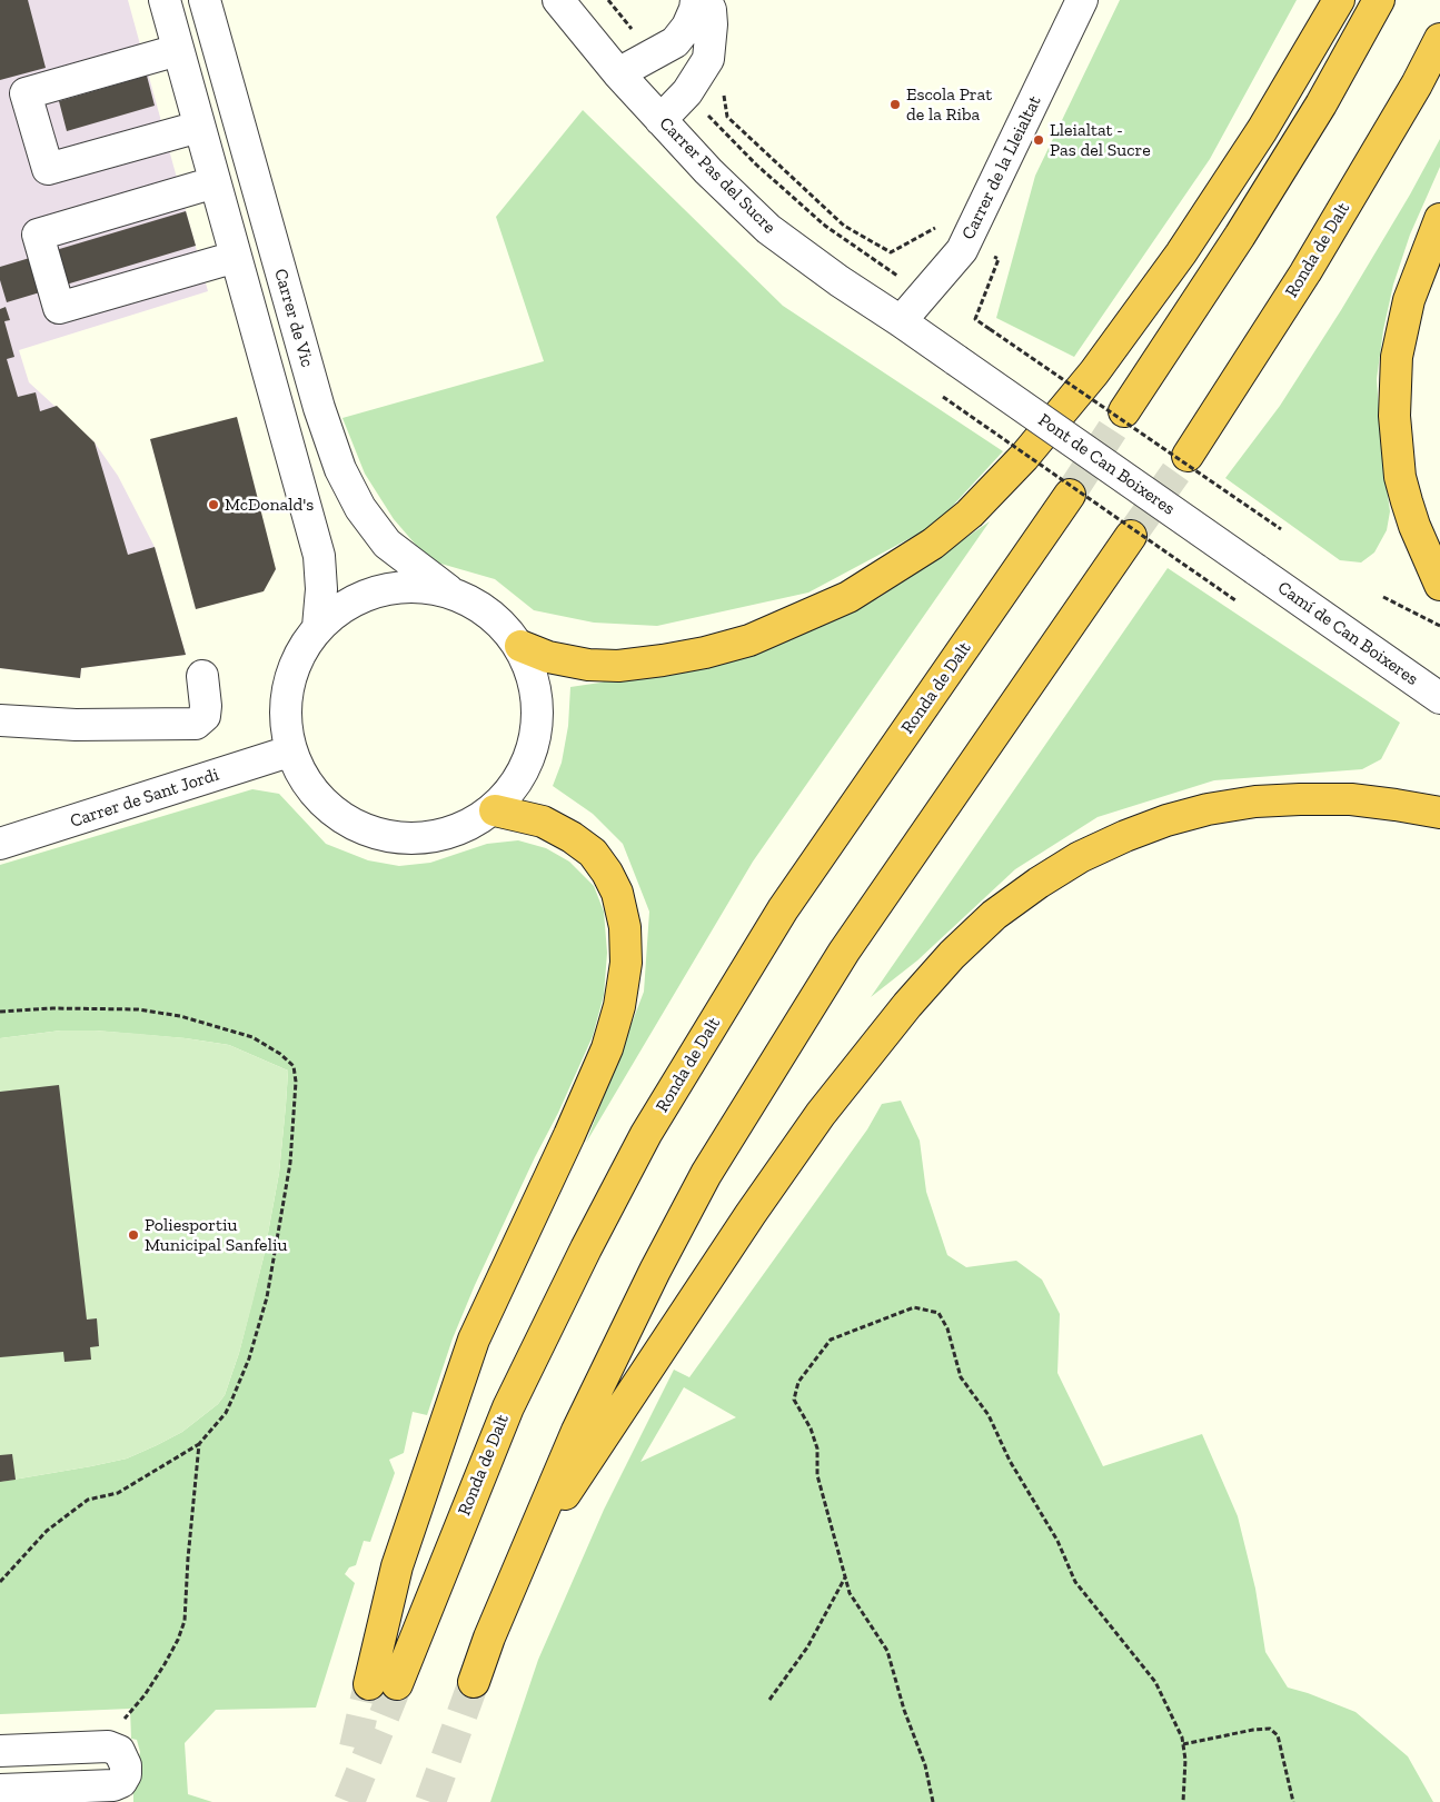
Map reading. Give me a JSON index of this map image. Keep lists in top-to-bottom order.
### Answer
{
  "streets": {
    "highway": ["Ronda de Dalt"],
    "street": [
      "Carrer de la Lleialtat",
      "Carrer Pas del Sucre",
      "Carrer de Vic",
      "Pont de Can Boixeres",
      "Camí de Can Boixeres",
      "Carrer de Sant Jordi"
    ]
  },
  "crossings": [
    ["Carrer de la Lleialtat", "Carrer Pas del Sucre"],
    ["Carrer Pas del Sucre", "Pont de Can Boixeres"],
    ["Pont de Can Boixeres", "Camí de Can Boixeres"]
  ],
  "places": [
    "Escola Prat de la Riba",
    "Lleialtat - Pas del Sucre",
    "McDonald's",
    "Poliesportiu Municipal Sanfeliu"
  ]
}
